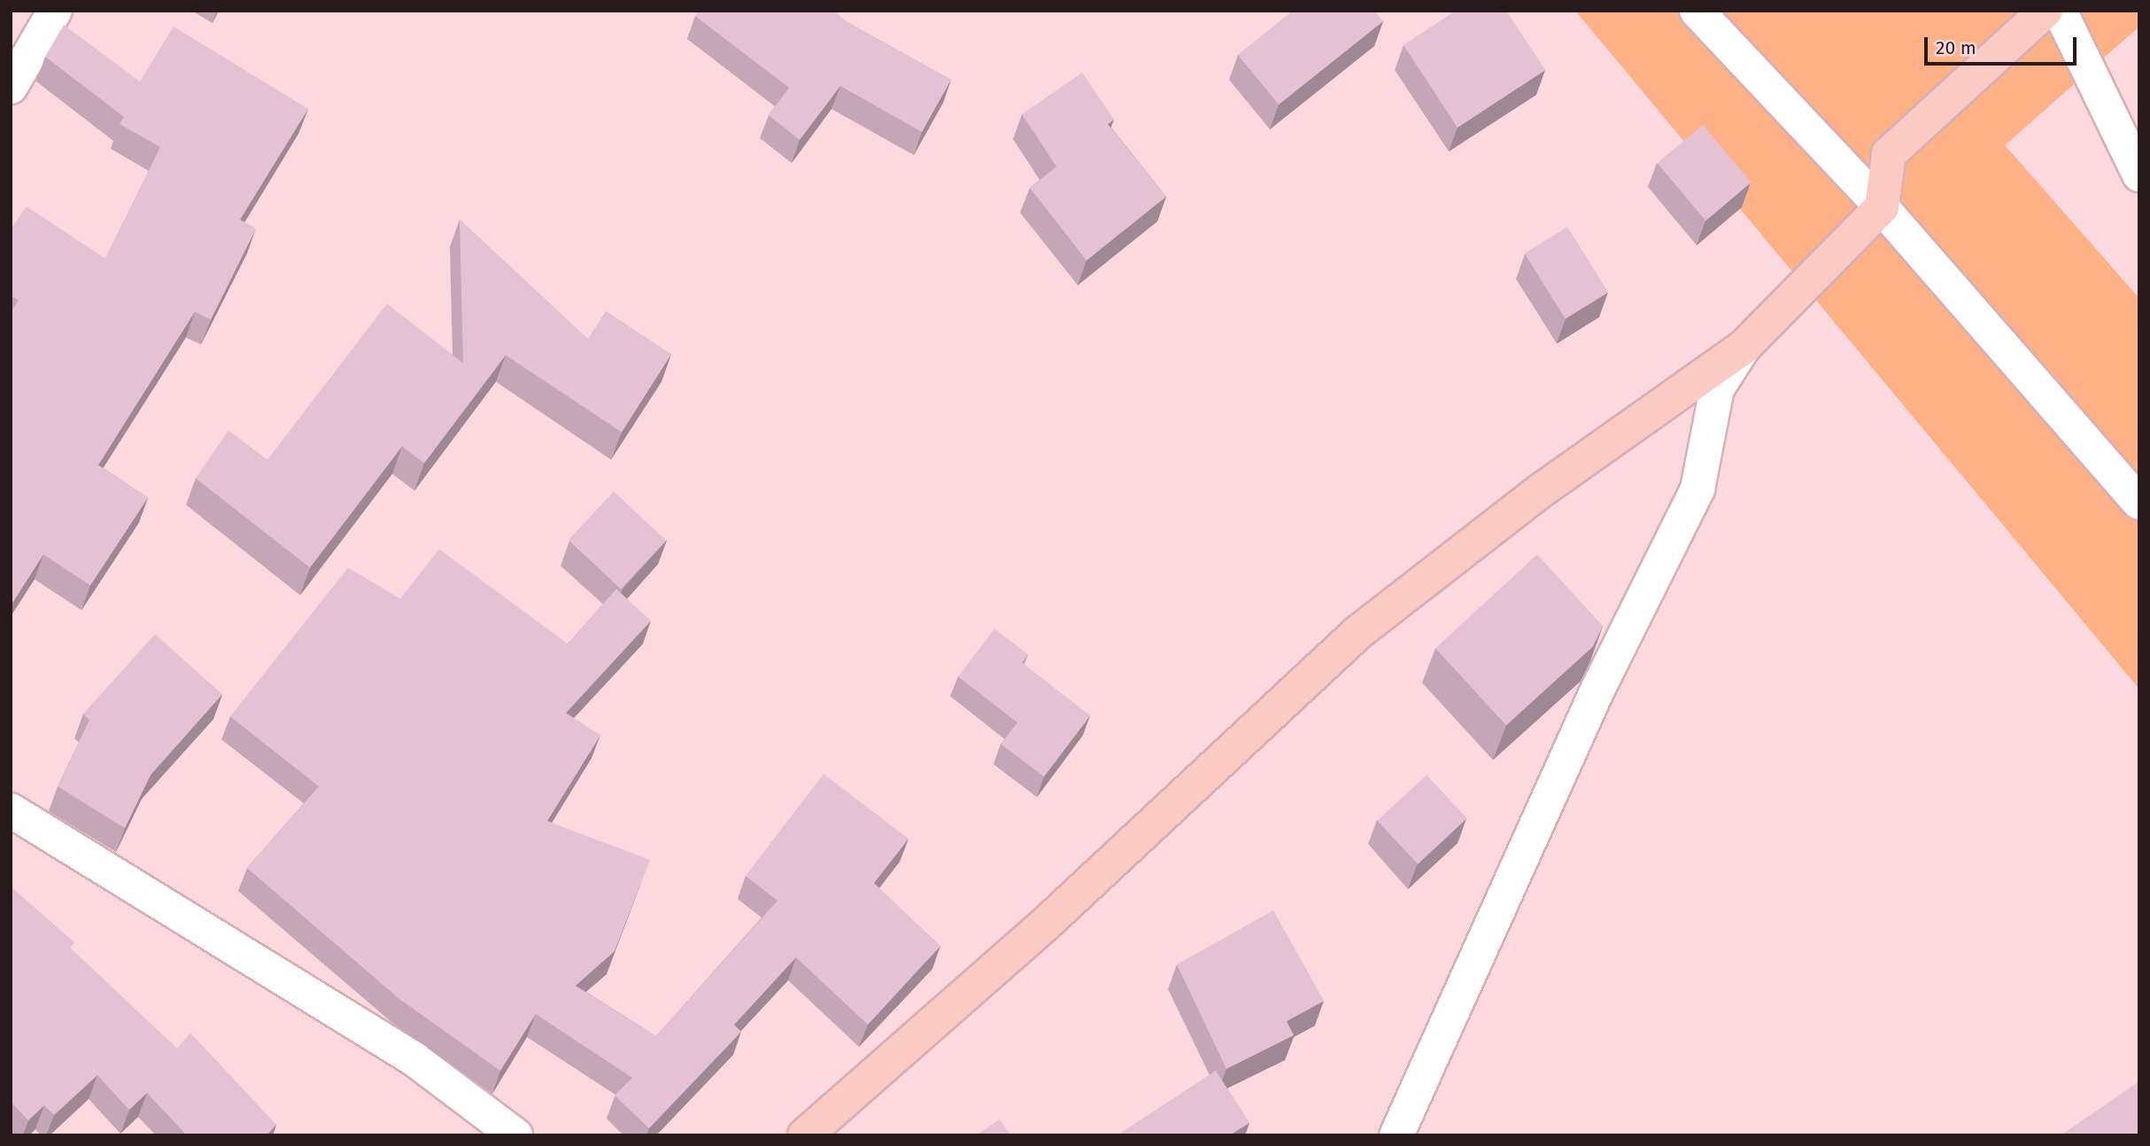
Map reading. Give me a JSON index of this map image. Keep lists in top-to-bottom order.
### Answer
{
  "scale_bar": "20 m"
}
